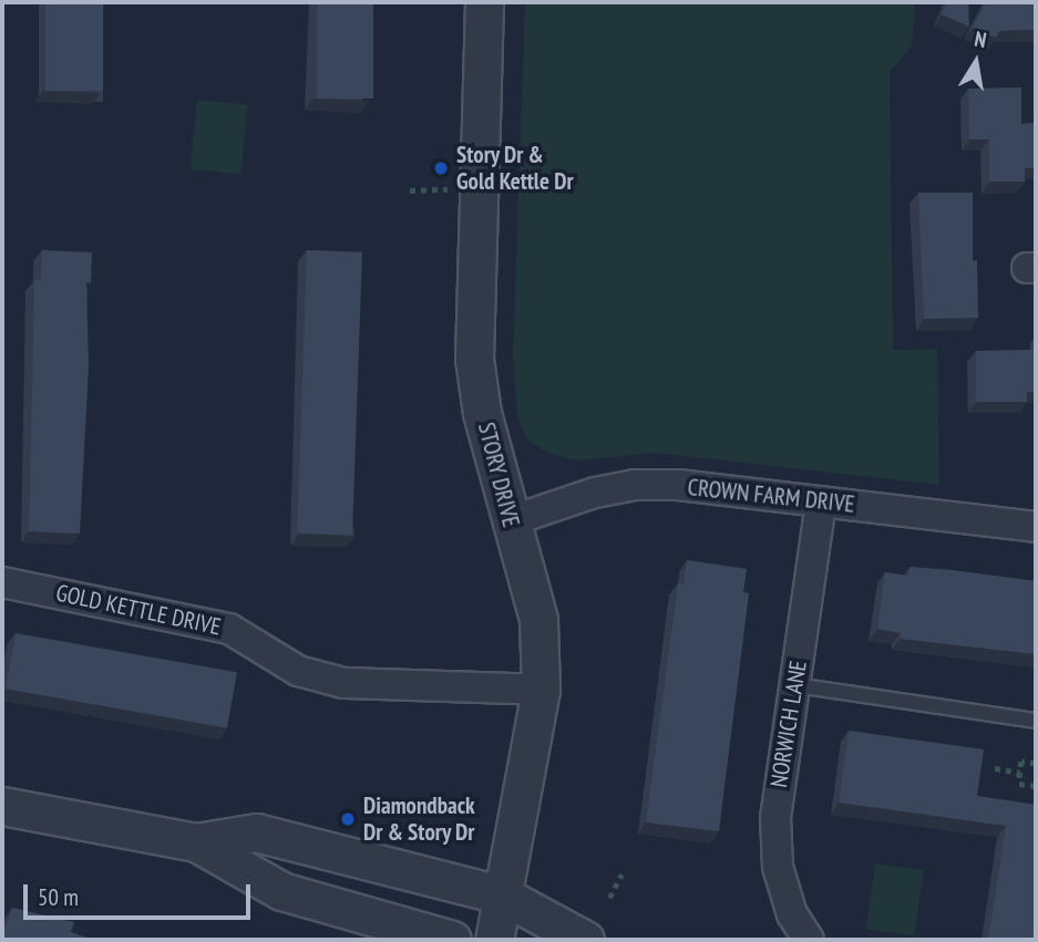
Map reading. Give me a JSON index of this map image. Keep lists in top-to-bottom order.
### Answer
{
  "streets": {
    "street": [
      "STORY DRIVE",
      "CROWN FARM DRIVE",
      "GOLD KETTLE DRIVE",
      "NORWICH LANE"
    ]
  },
  "crossings": [
    ["STORY DRIVE", "CROWN FARM DRIVE"],
    ["STORY DRIVE", "GOLD KETTLE DRIVE"],
    ["CROWN FARM DRIVE", "NORWICH LANE"]
  ],
  "places": ["Story Dr & Gold Kettle Dr", "Diamondback Dr & Story Dr"],
  "scale_bar": "50 m",
  "north": "top"
}
